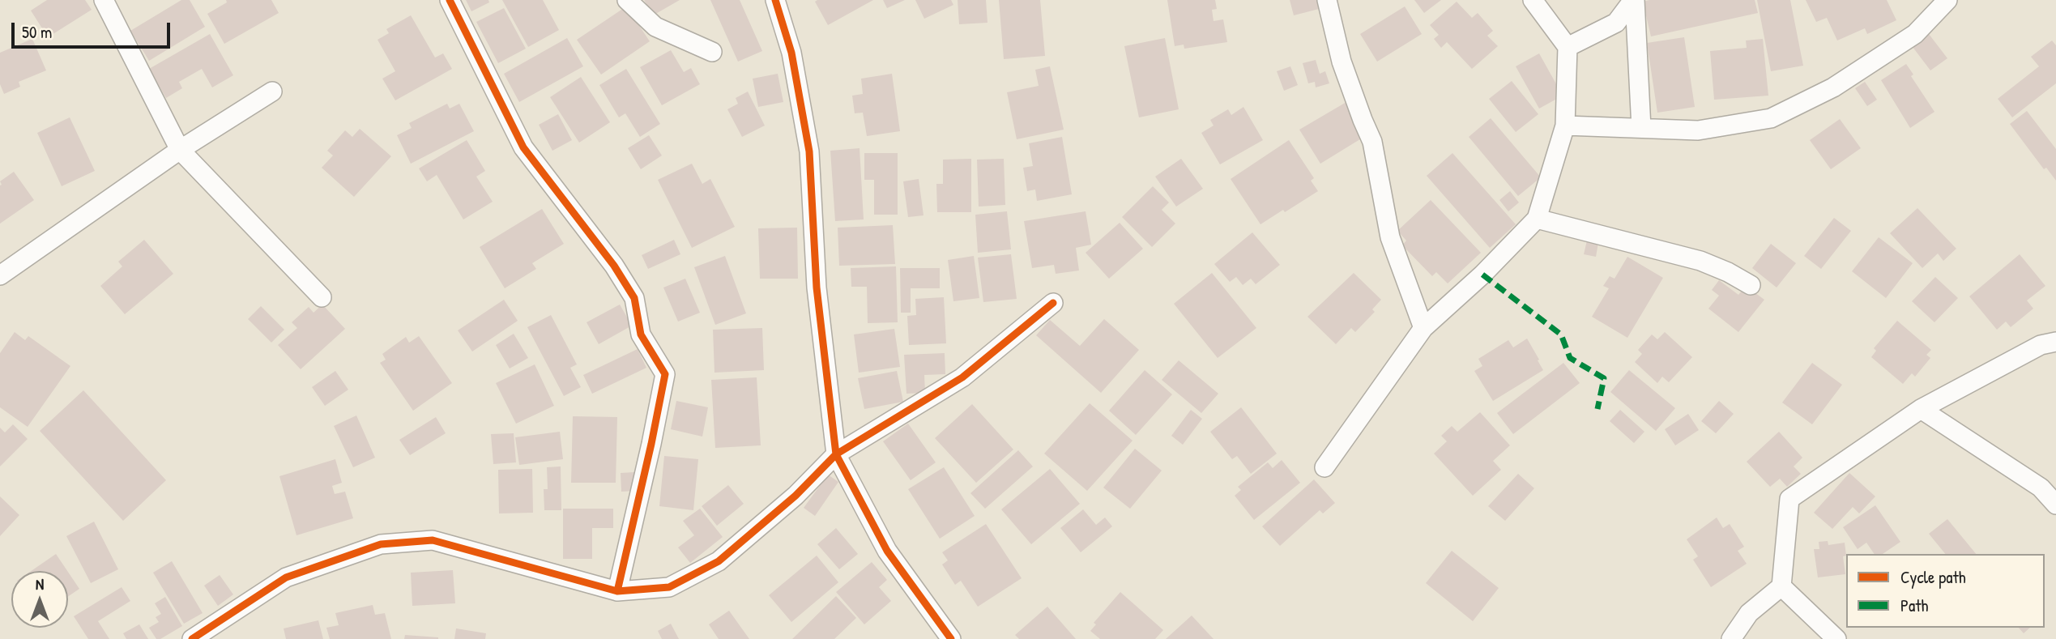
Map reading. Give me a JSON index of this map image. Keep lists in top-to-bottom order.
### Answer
{
  "legend": ["Cycle path", "Path"],
  "scale_bar": "50 m",
  "north": "top"
}
